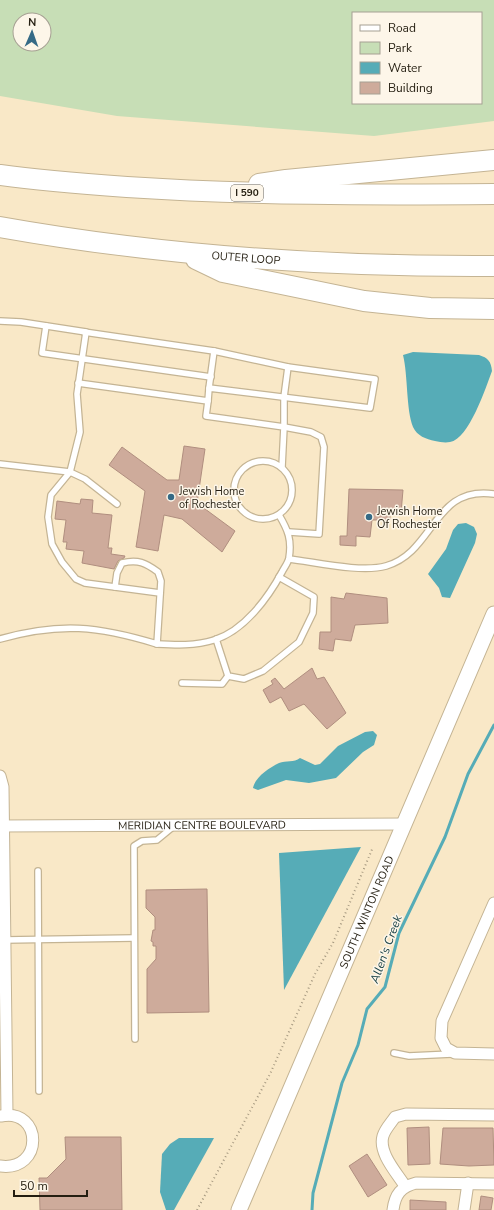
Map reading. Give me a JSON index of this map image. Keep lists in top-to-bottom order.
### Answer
{
  "streets": {
    "highway": ["I 590", "OUTER LOOP"],
    "main road": ["SOUTH WINTON ROAD"],
    "street": ["MERIDIAN CENTRE BOULEVARD"]
  },
  "crossings": [
    ["MERIDIAN CENTRE BOULEVARD", "SOUTH WINTON ROAD"]
  ],
  "water": ["Allen's Creek"],
  "places": ["Jewish Home of Rochester", "Jewish Home Of Rochester"],
  "legend": [
    "Road",
    "Park",
    "Water",
    "Building"
  ],
  "scale_bar": "50 m",
  "north": "top"
}
